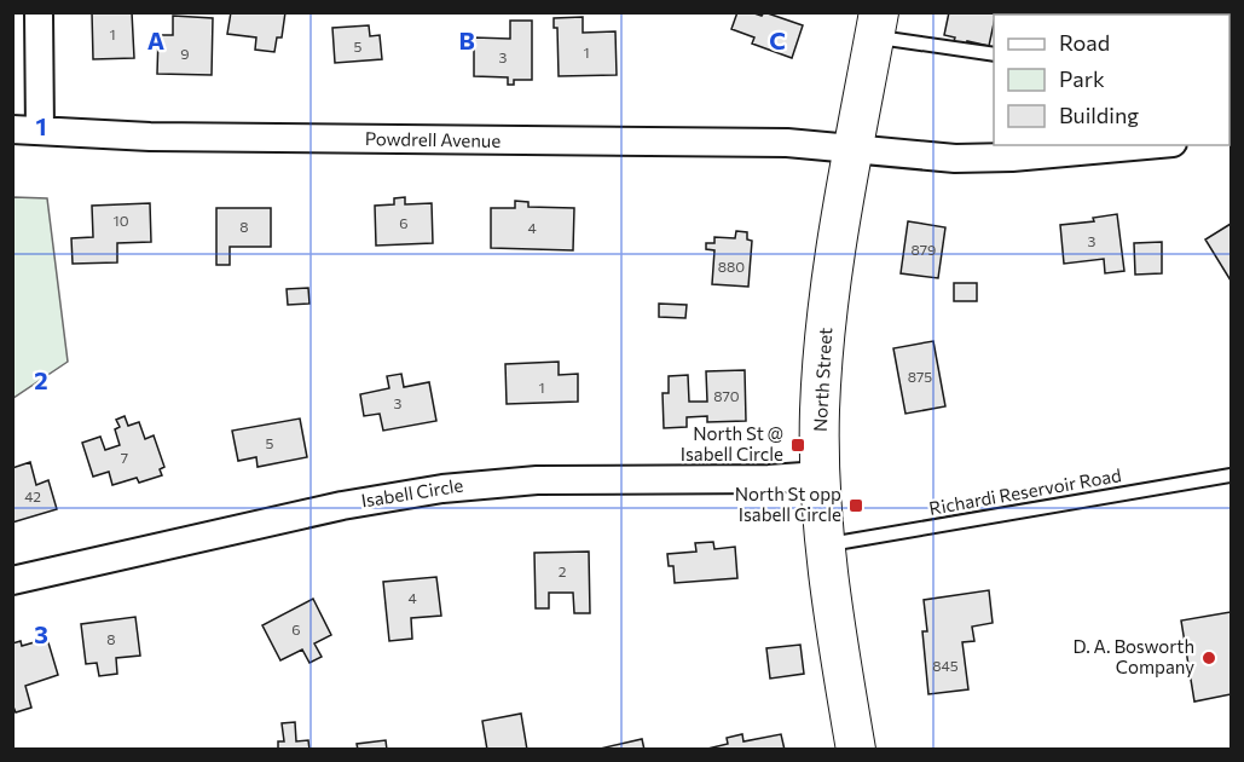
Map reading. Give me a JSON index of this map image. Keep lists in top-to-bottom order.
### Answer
{
  "streets": {
    "main road": ["North Street"],
    "street": ["Powdrell Avenue", "Isabell Circle"],
    "lane": ["Richardi Reservoir Road"]
  },
  "crossings": [
    ["Powdrell Avenue", "North Street"],
    ["North Street", "Richardi Reservoir Road"],
    ["North Street", "Isabell Circle"]
  ],
  "places": {
    "transit": ["North St @ Isabell Circle", "North St opp Isabell Circle"],
    "other": ["D. A. Bosworth Company"]
  },
  "house_numbers": [
    "1",
    "5",
    "1",
    "9",
    "3",
    "10",
    "6",
    "8",
    "4",
    "3",
    "879",
    "880",
    "875",
    "1",
    "870",
    "3",
    "5",
    "7",
    "42",
    "2",
    "4",
    "6",
    "8",
    "845"
  ],
  "legend": ["Road", "Park", "Building"],
  "grid": {
    "columns": ["A", "B", "C"],
    "rows": ["1", "2", "3"]
  }
}
